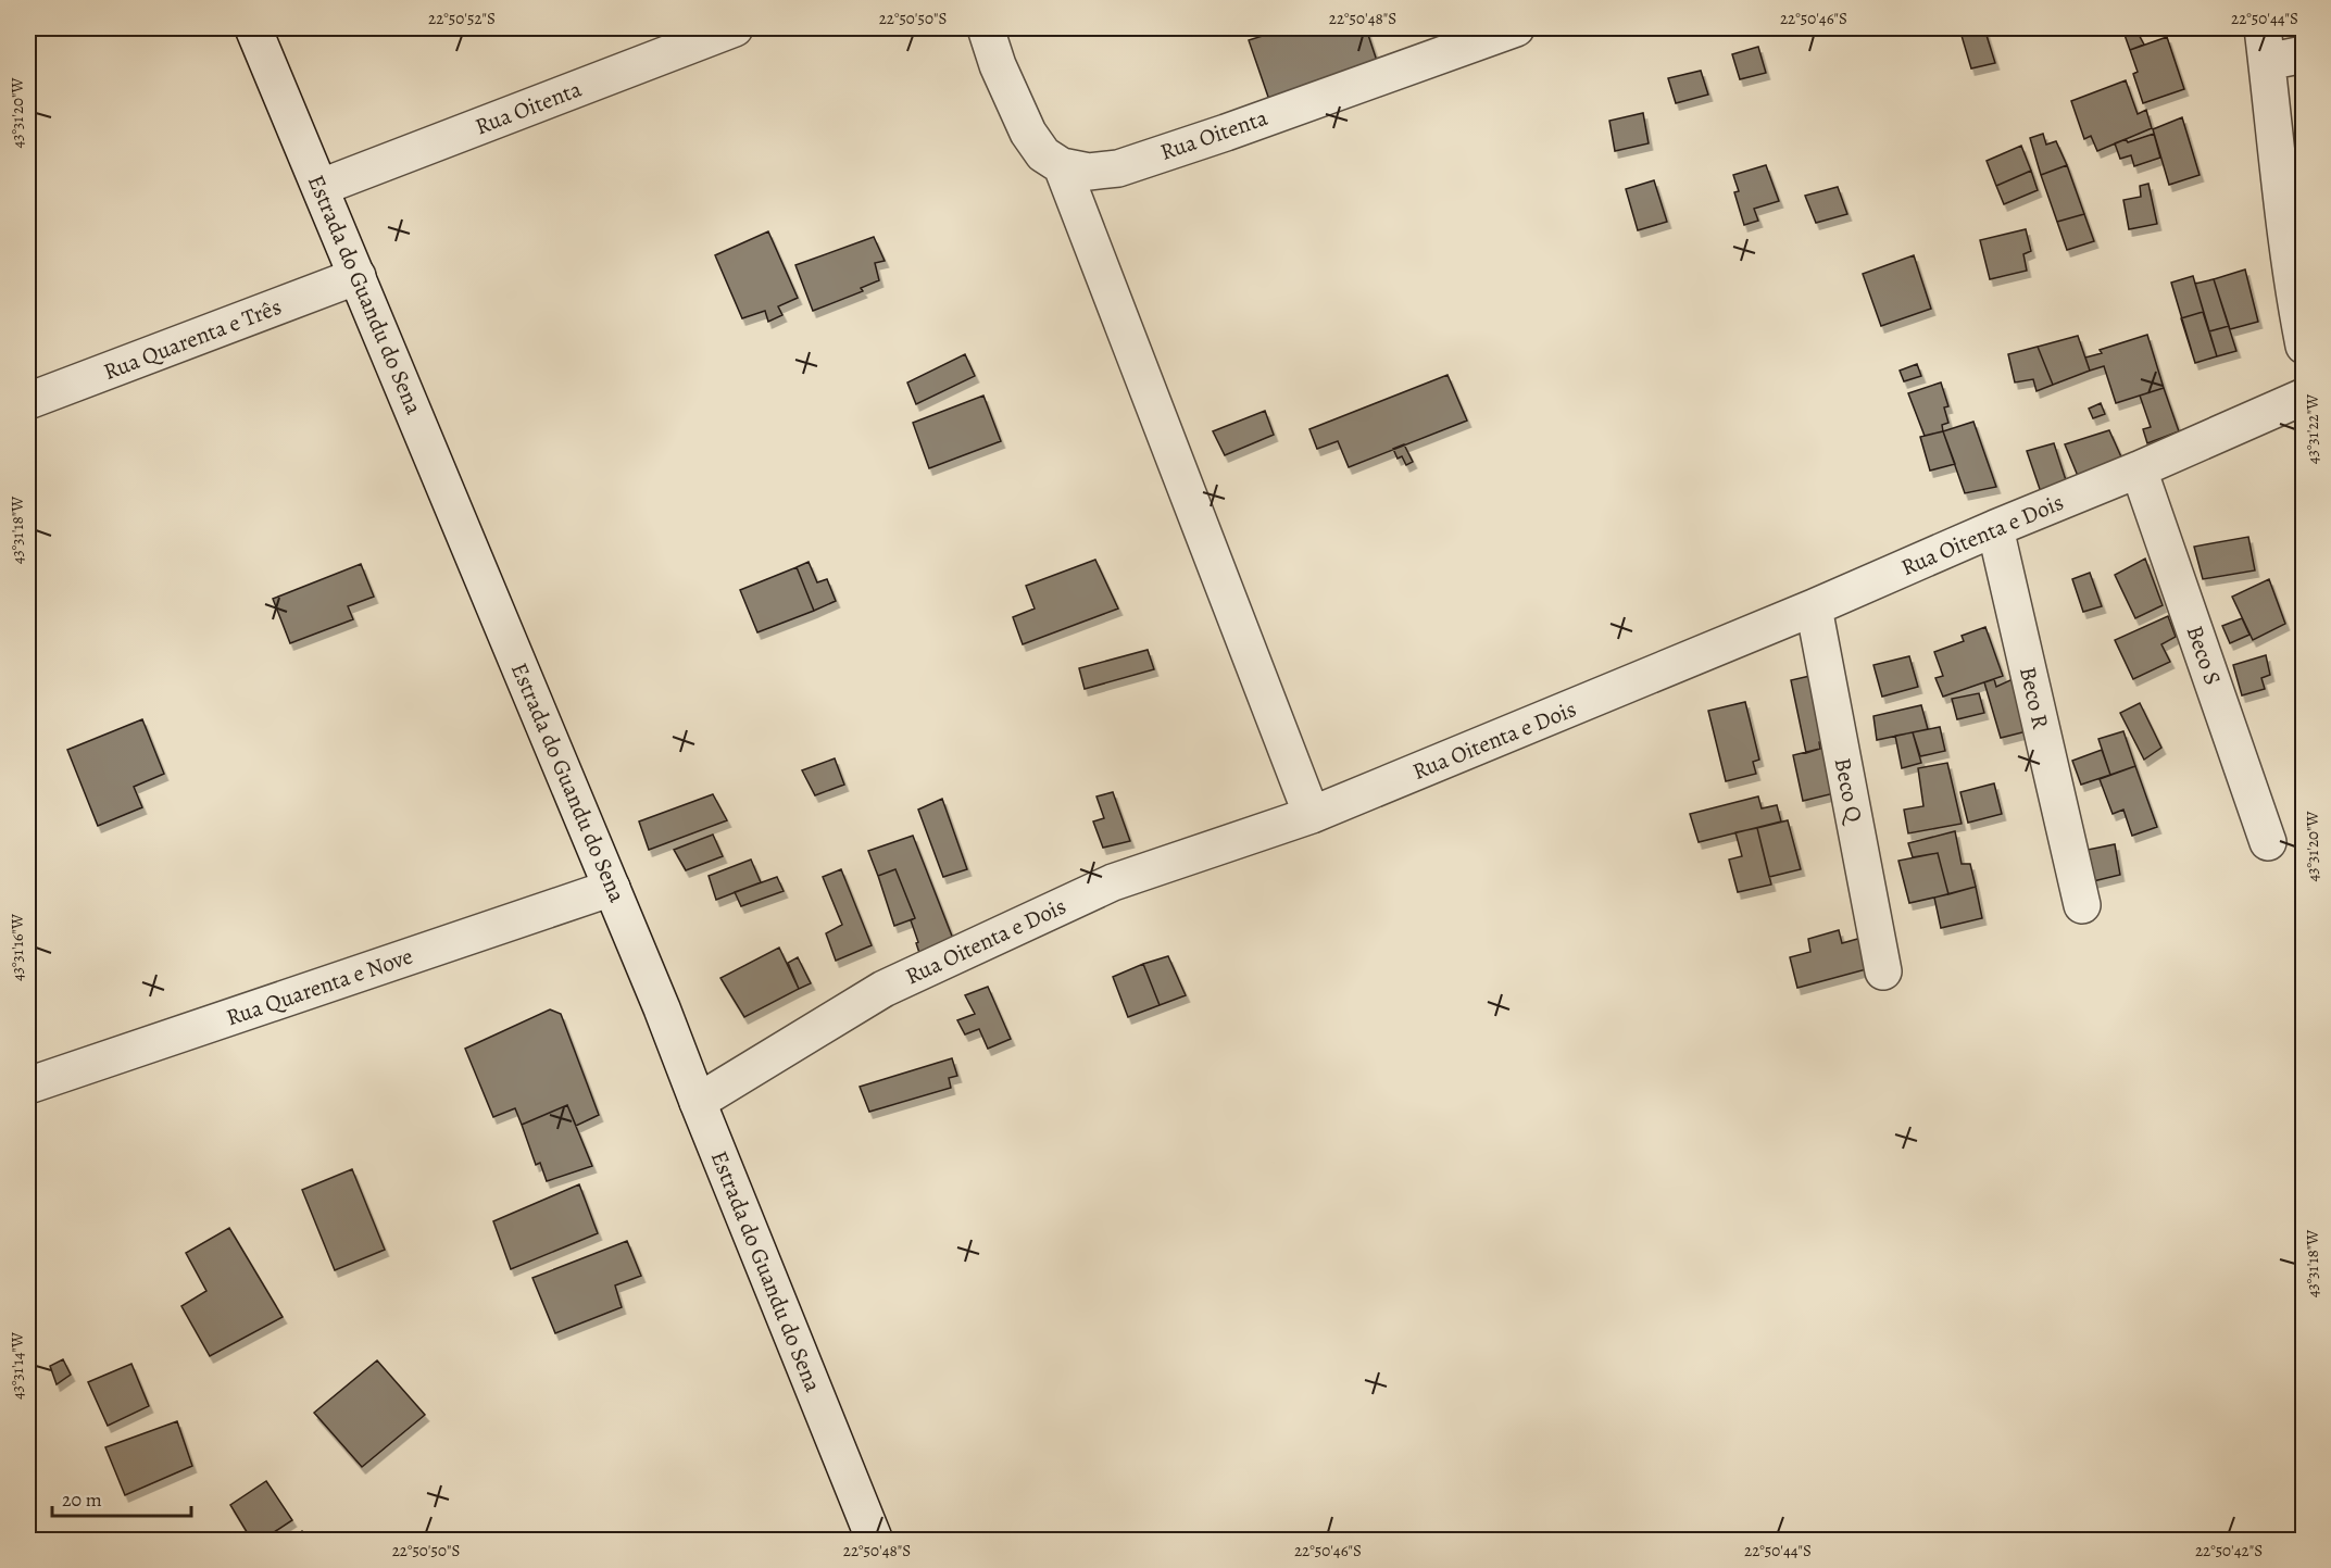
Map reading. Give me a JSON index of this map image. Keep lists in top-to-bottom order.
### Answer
{
  "streets": {
    "street": [
      "Rua Oitenta",
      "Estrada do Guandu do Sena",
      "Rua Quarenta e Três",
      "Rua Oitenta e Dois",
      "Beco S",
      "Beco R",
      "Beco Q",
      "Rua Quarenta e Nove"
    ]
  },
  "crossings": [
    ["Rua Oitenta", "Estrada do Guandu do Sena"],
    ["Estrada do Guandu do Sena", "Rua Quarenta e Três"],
    ["Estrada do Guandu do Sena", "Rua Oitenta e Dois"],
    ["Estrada do Guandu do Sena", "Rua Quarenta e Nove"],
    ["Rua Oitenta e Dois", "Beco S"],
    ["Rua Oitenta e Dois", "Beco R"],
    ["Rua Oitenta e Dois", "Beco Q"]
  ],
  "scale_bar": "20 m",
  "coordinates": [
    "22°50'52\"S",
    "22°50'50\"S",
    "22°50'48\"S",
    "22°50'46\"S",
    "22°50'44\"S",
    "43°31'20\"W",
    "43°31'22\"W",
    "43°31'18\"W",
    "43°31'16\"W",
    "43°31'14\"W",
    "22°50'42\"S"
  ]
}
